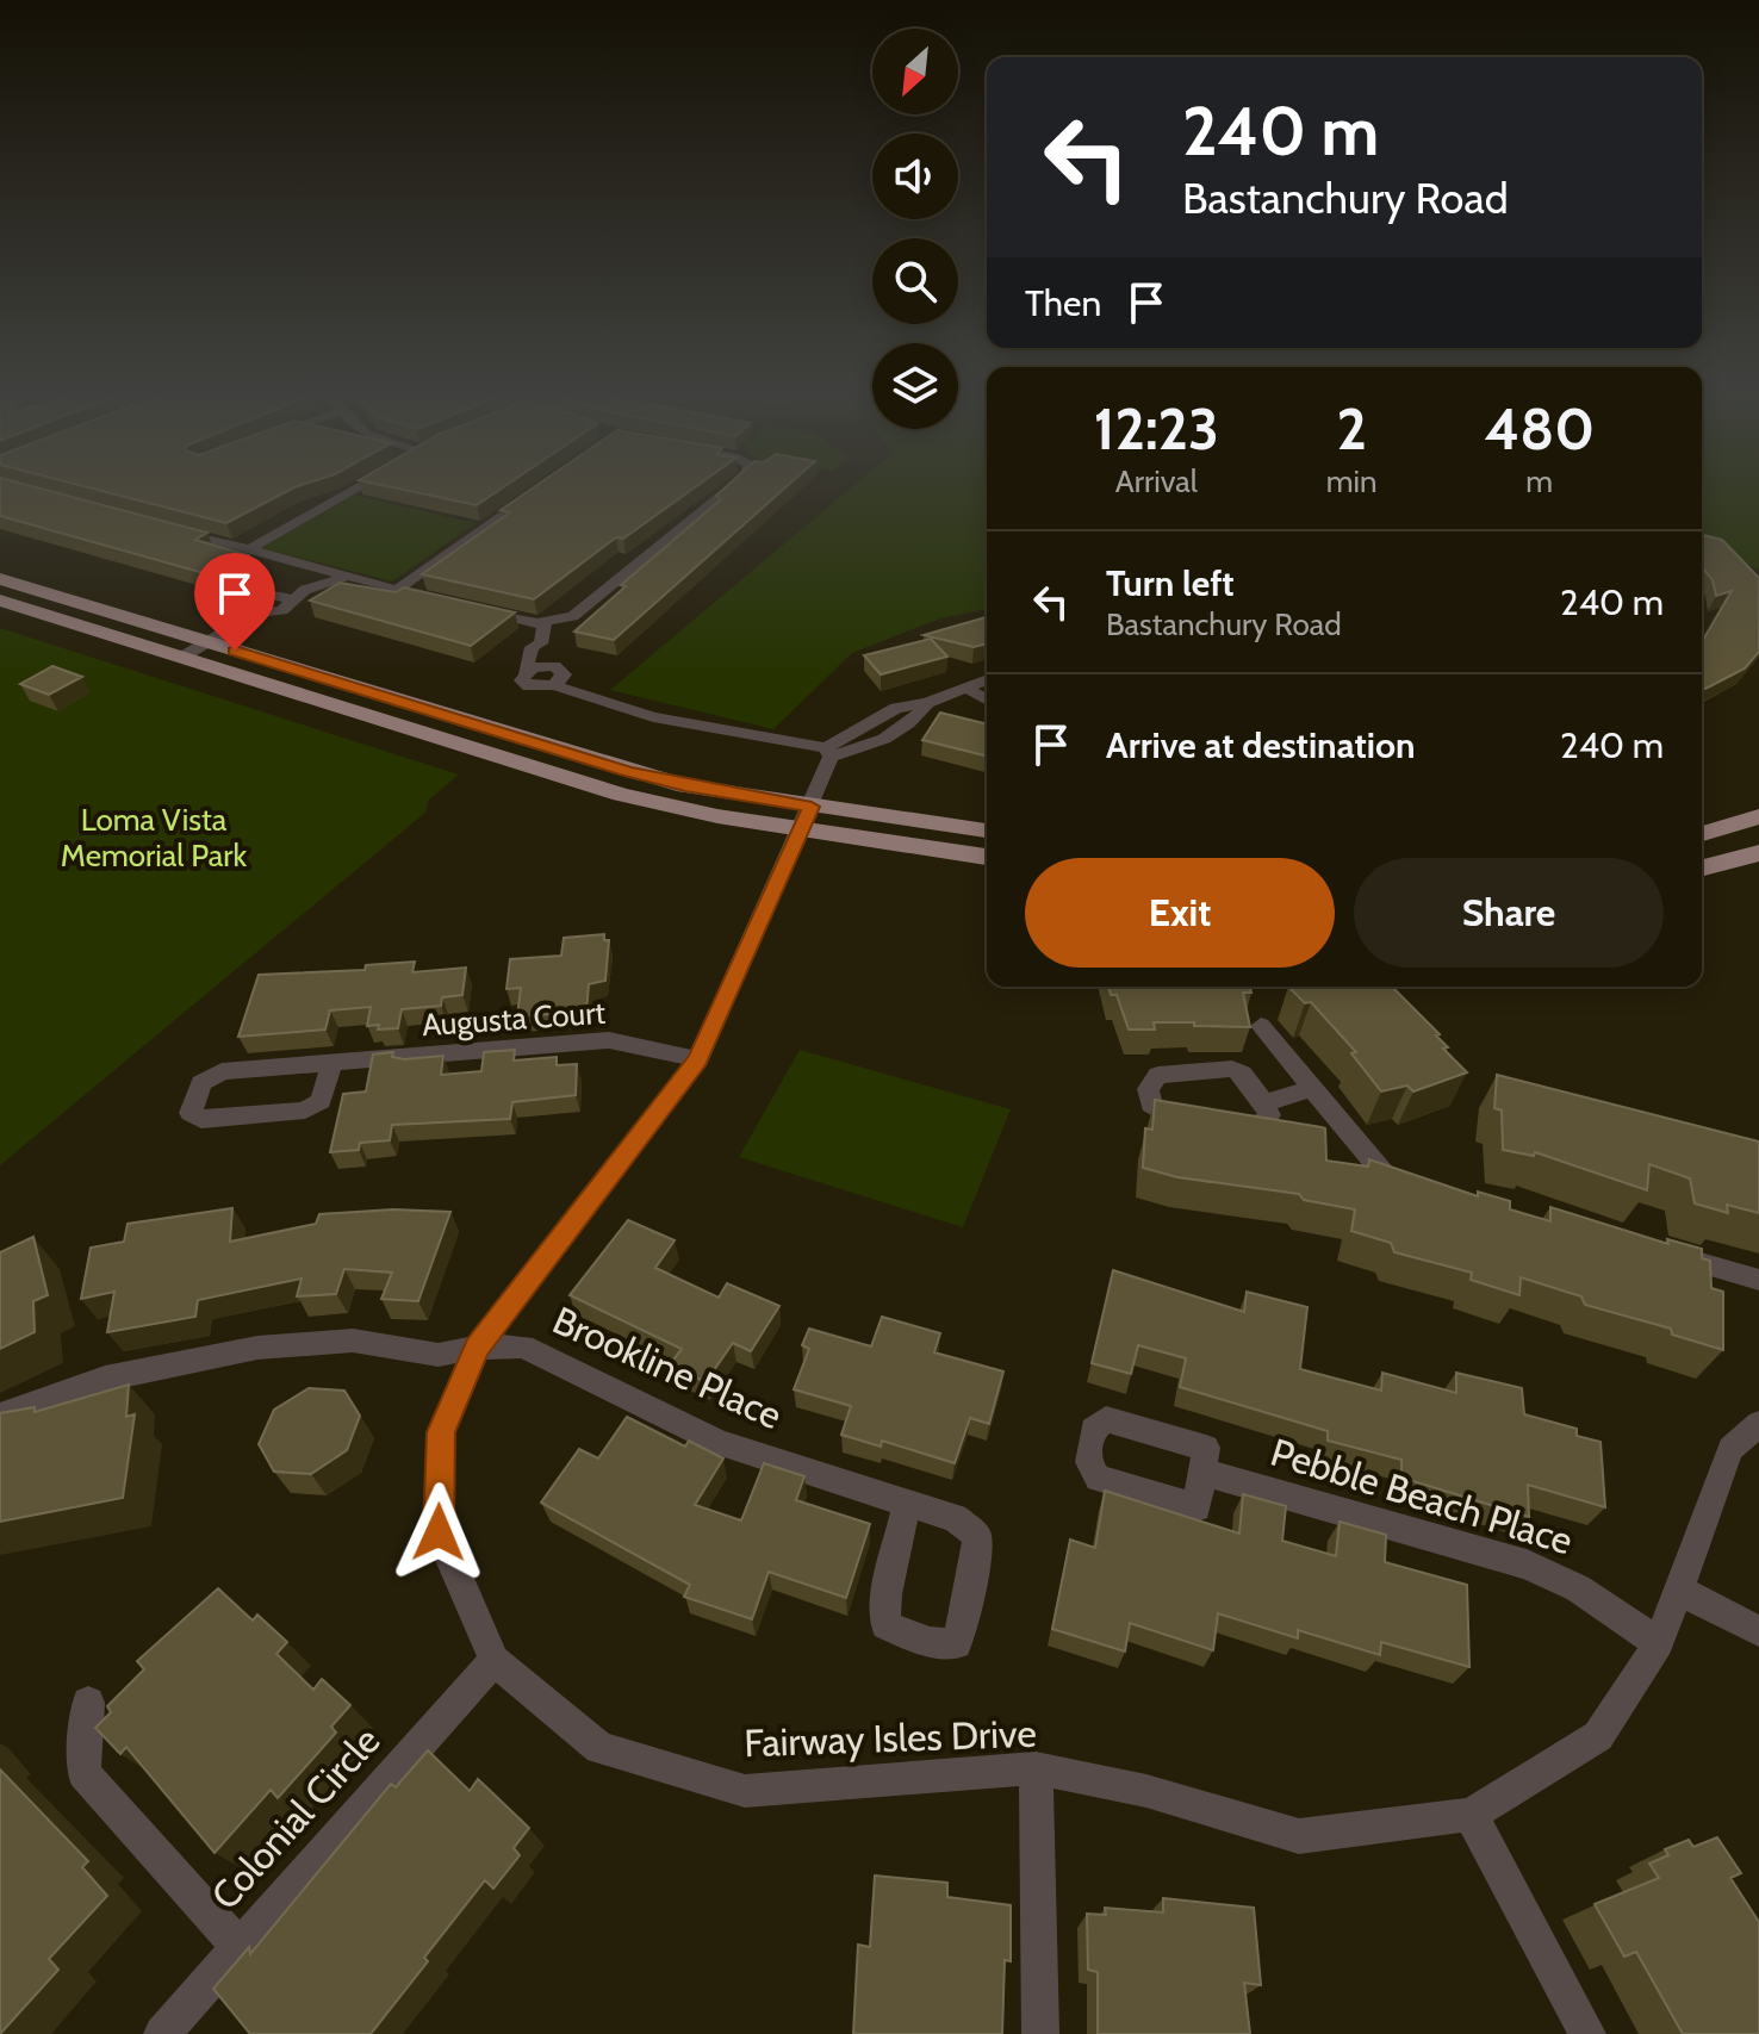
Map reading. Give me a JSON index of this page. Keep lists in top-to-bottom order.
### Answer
{
  "streets": {
    "street": [
      "Augusta Court",
      "Brookline Place",
      "Pebble Beach Place",
      "Fairway Isles Drive",
      "Colonial Circle"
    ]
  },
  "crossings": [
    ["Augusta Court", "Fairway Isles Drive"],
    ["Brookline Place", "Fairway Isles Drive"],
    ["Pebble Beach Place", "Fairway Isles Drive"],
    ["Fairway Isles Drive", "Colonial Circle"]
  ],
  "parks": ["Loma Vista Memorial Park"],
  "north": "bottom left",
  "page": {
    "turn": ["240 m", "Bastanchury Road"],
    "then": "Then",
    "eta": [
      "12:23",
      "Arrival",
      "2",
      "min",
      "480",
      "m"
    ],
    "list": [
      {
        "name": "Turn left",
        "note": "Bastanchury Road",
        "value": "240 m"
      },
      {
        "name": "Arrive at destination",
        "value": "240 m"
      }
    ],
    "buttons": ["Exit", "Share"]
  }
}
